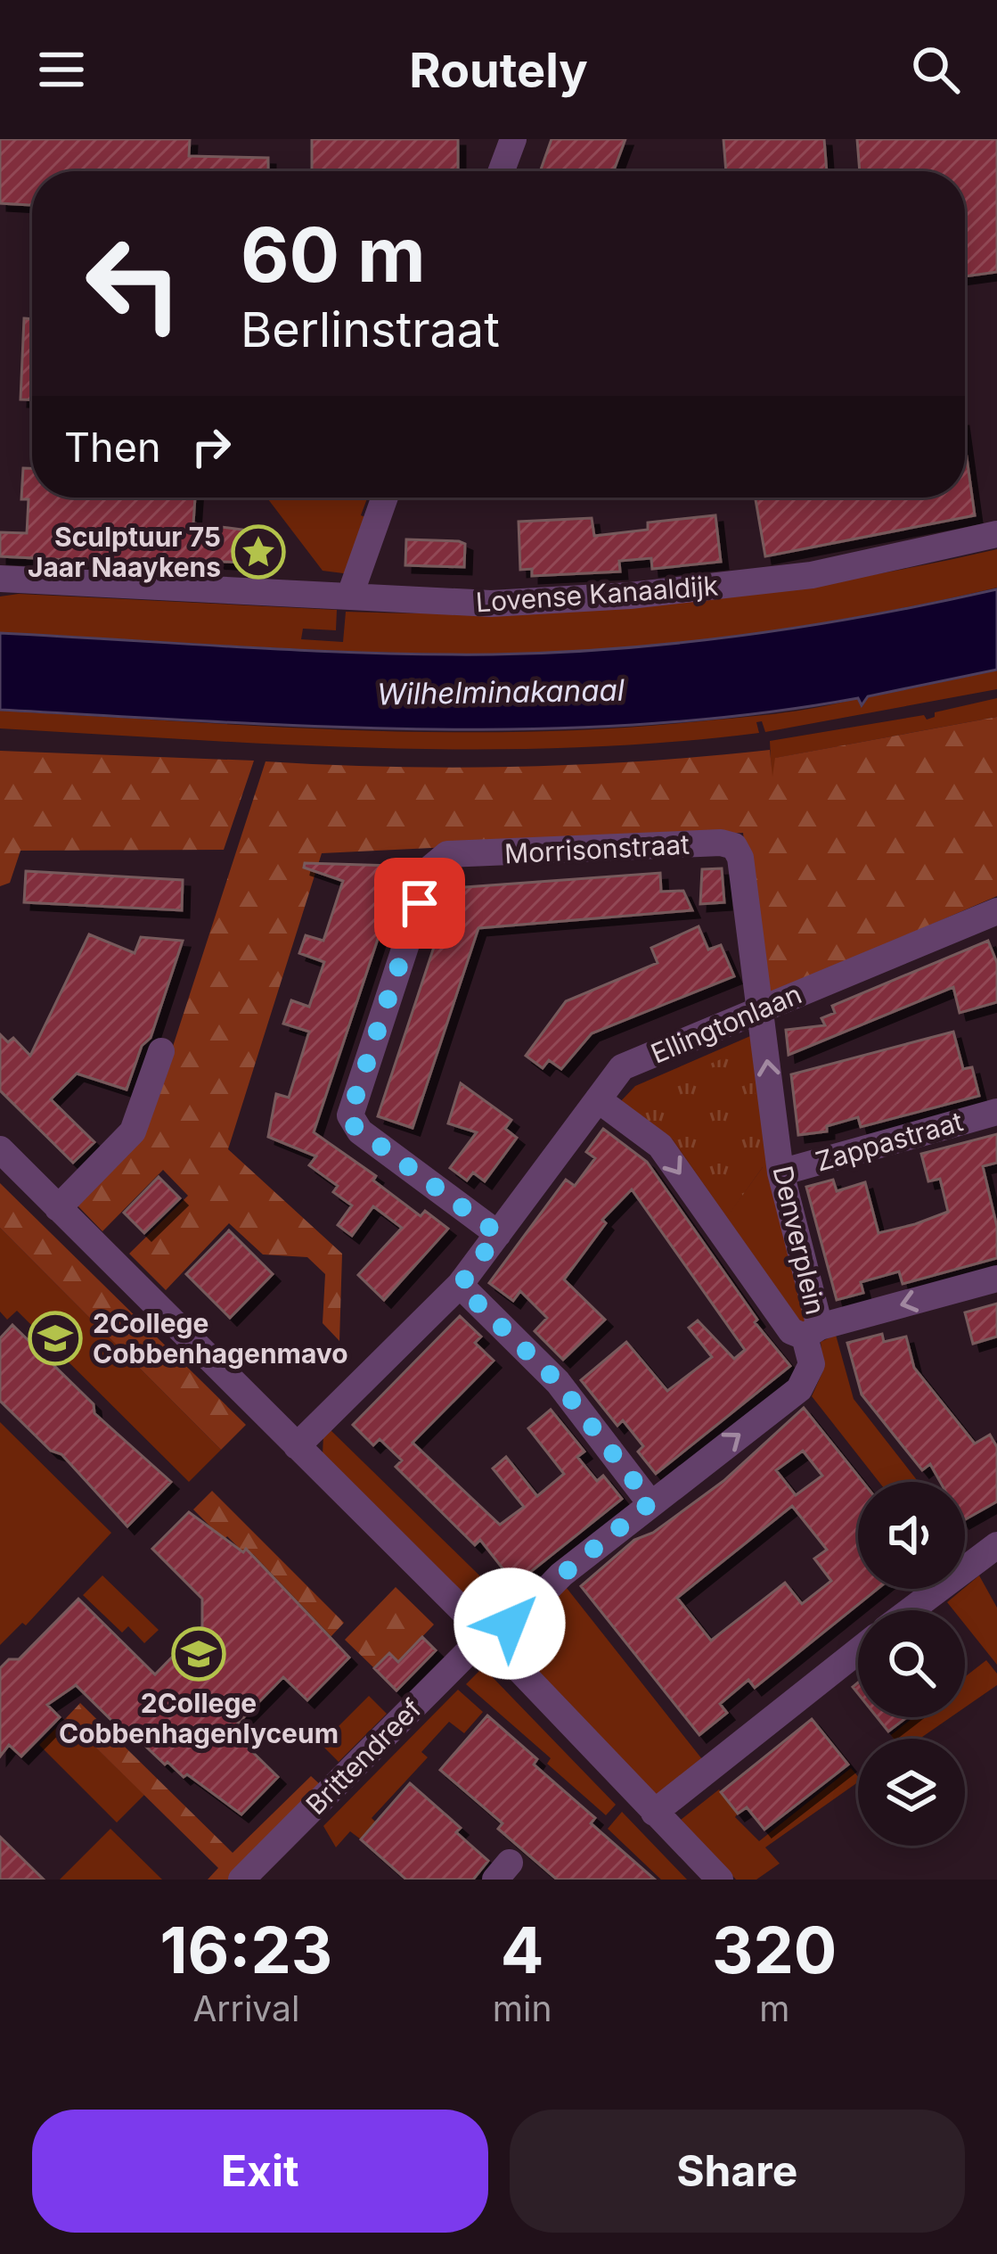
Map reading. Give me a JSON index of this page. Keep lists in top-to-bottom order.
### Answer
{
  "streets": {
    "street": [
      "Lovense Kanaaldijk",
      "Morrisonstraat",
      "Ellingtonlaan",
      "Zappastraat",
      "Denverplein",
      "Brittendreef"
    ]
  },
  "crossings": [
    ["Morrisonstraat", "Ellingtonlaan"],
    ["Morrisonstraat", "Denverplein"],
    ["Ellingtonlaan", "Denverplein"],
    ["Zappastraat", "Denverplein"]
  ],
  "water": ["Wilhelminakanaal"],
  "places": {
    "place": ["Sculptuur 75 Jaar Naaykens"],
    "school or university": ["2College Cobbenhagenmavo", "2College Cobbenhagenlyceum"]
  },
  "page": {
    "header": "Routely",
    "turn": ["60 m", "Berlinstraat"],
    "then": "Then",
    "eta": [
      "16:23",
      "Arrival",
      "4",
      "min",
      "320",
      "m"
    ],
    "buttons": ["Exit", "Share"]
  }
}
